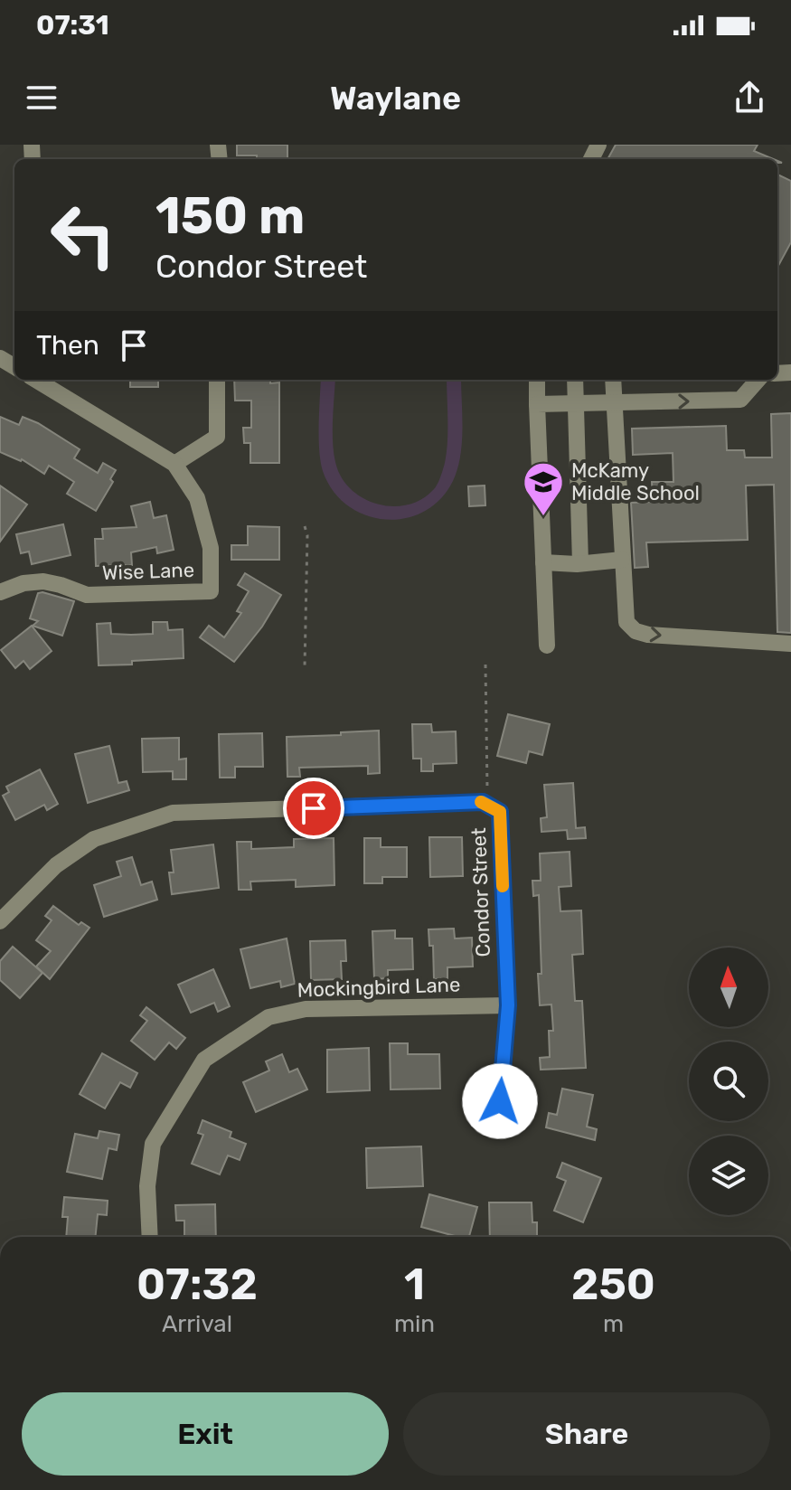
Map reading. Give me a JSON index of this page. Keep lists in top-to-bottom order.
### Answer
{
  "streets": {
    "street": ["Wise Lane", "Condor Street", "Mockingbird Lane"]
  },
  "crossings": [
    ["Condor Street", "Mockingbird Lane"]
  ],
  "places": {
    "school or university": ["McKamy Middle School"]
  },
  "north": "top",
  "page": {
    "status": "07:31",
    "header": "Waylane",
    "turn": ["150 m", "Condor Street"],
    "then": "Then",
    "eta": [
      "07:32",
      "Arrival",
      "1",
      "min",
      "250",
      "m"
    ],
    "buttons": ["Exit", "Share"]
  }
}
